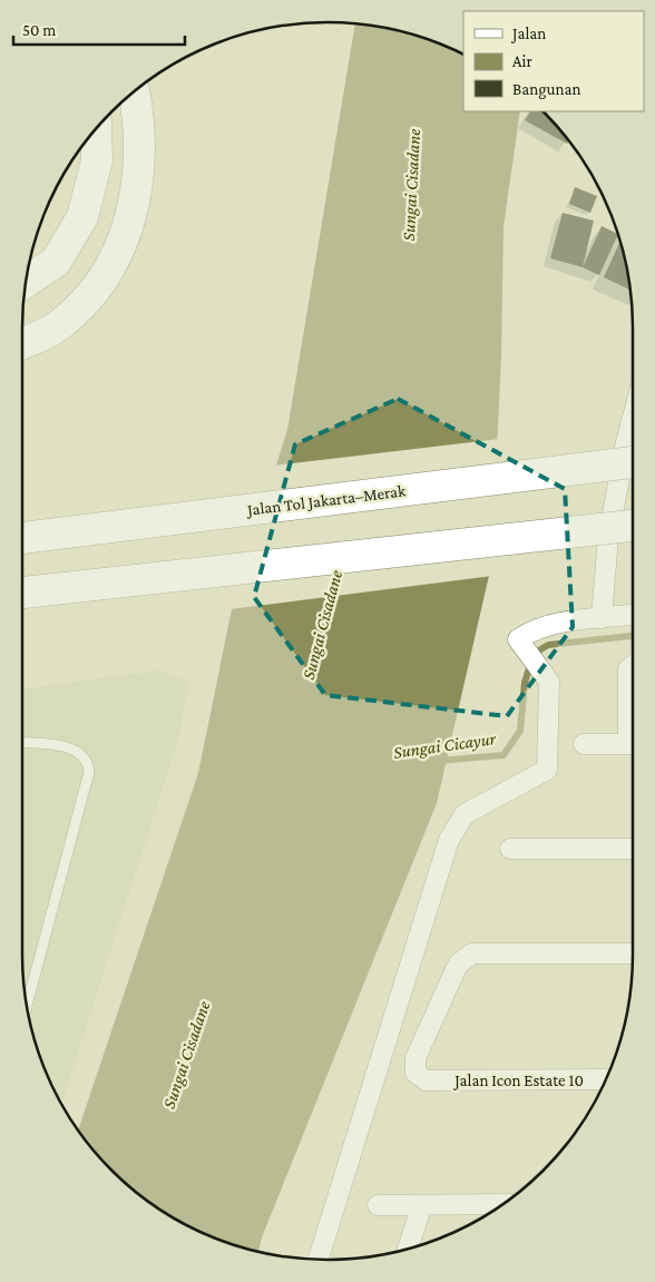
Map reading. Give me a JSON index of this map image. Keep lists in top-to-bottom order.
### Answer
{
  "streets": {
    "main road": ["Jalan Tol Jakarta–Merak"],
    "street": ["Jalan Icon Estate 10"]
  },
  "water": ["Sungai Cisadane", "Sungai Cicayur"],
  "legend": ["Jalan", "Air", "Bangunan"],
  "scale_bar": "50 m"
}
